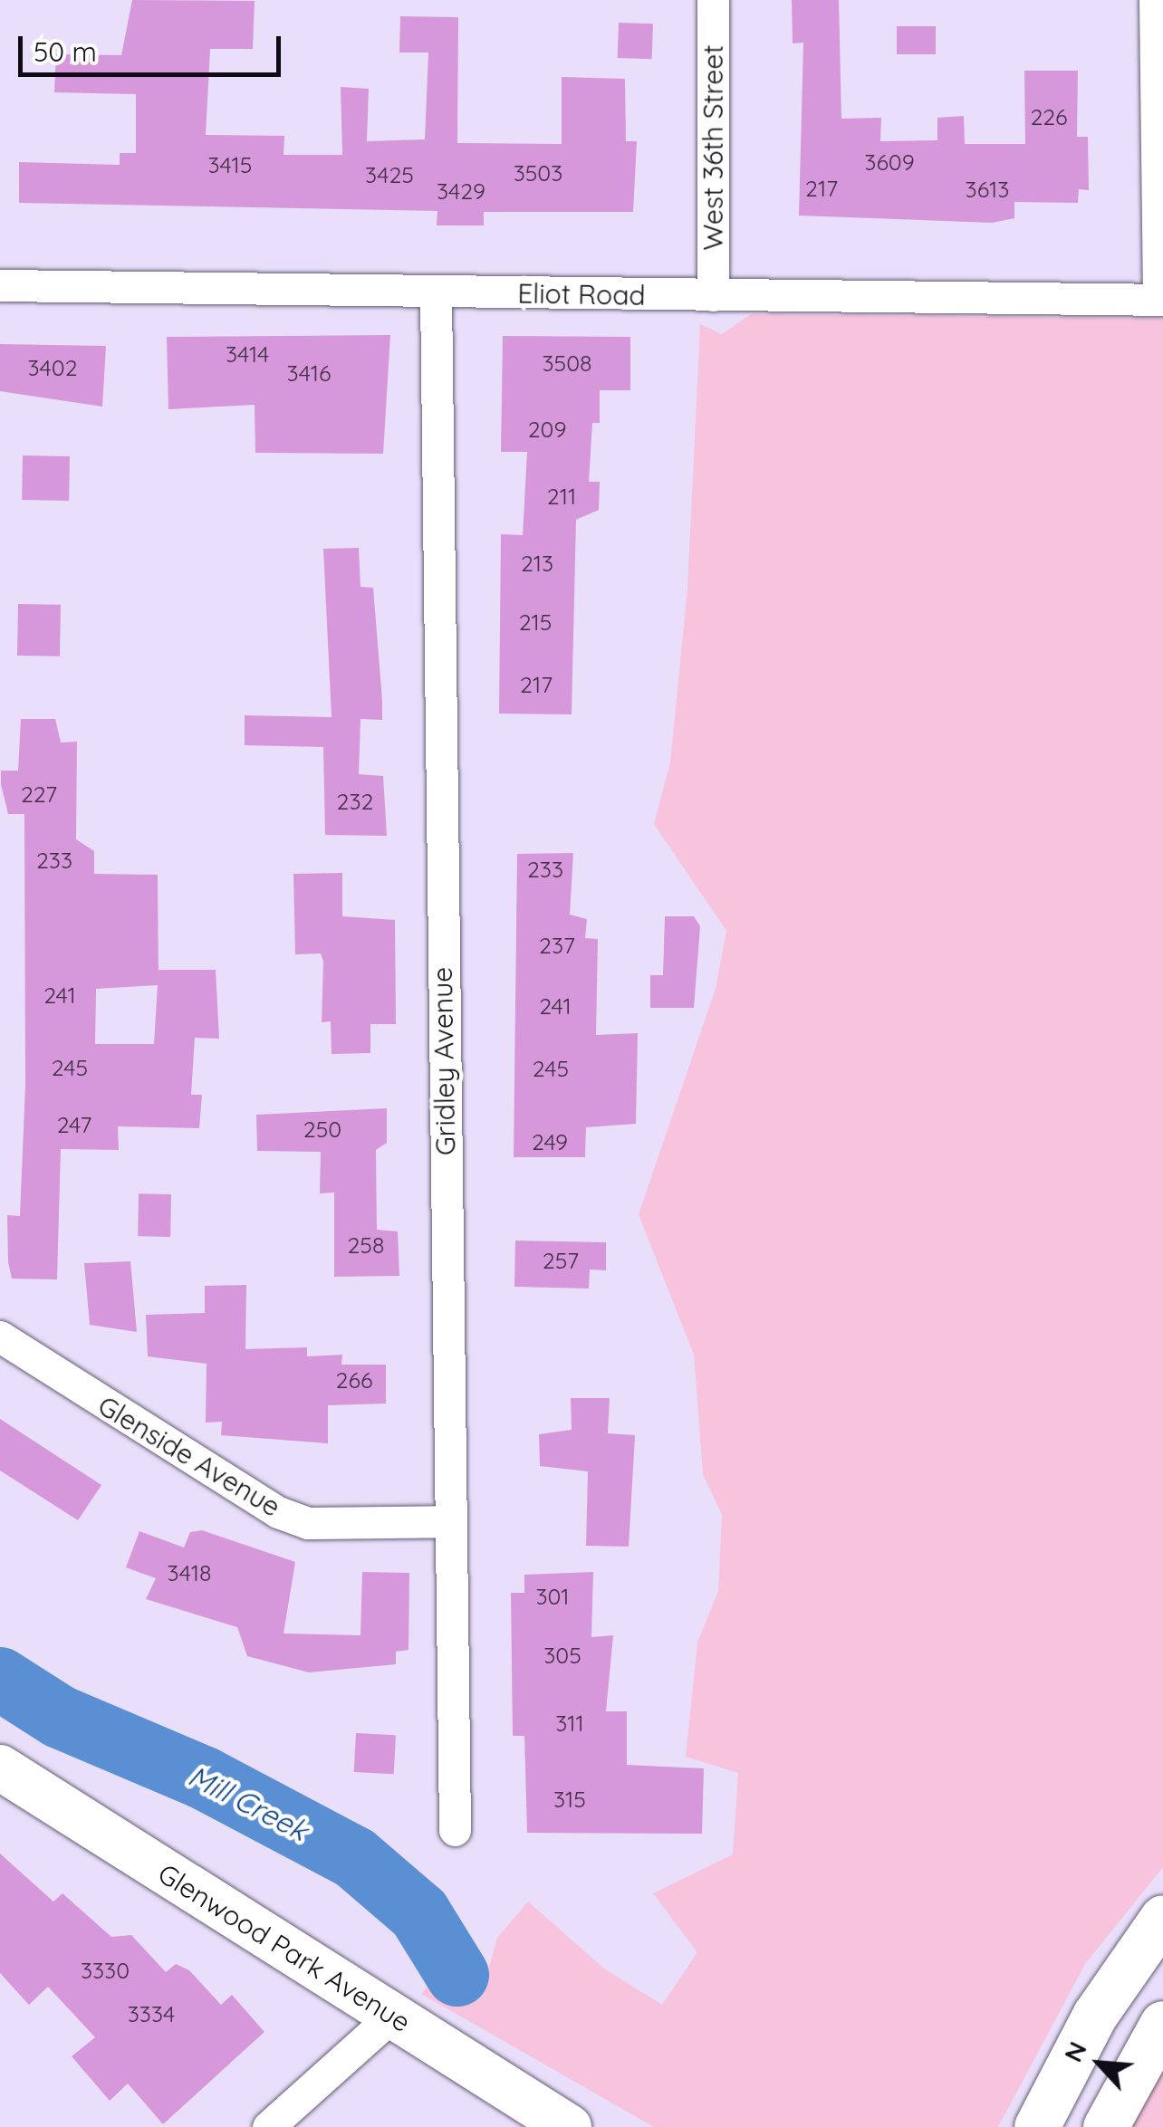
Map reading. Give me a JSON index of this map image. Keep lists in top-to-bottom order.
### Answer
{
  "streets": {
    "main road": ["Glenwood Park Avenue"],
    "street": [
      "West 36th Street",
      "Eliot Road",
      "Gridley Avenue",
      "Glenside Avenue"
    ]
  },
  "crossings": [
    ["West 36th Street", "Eliot Road"],
    ["Eliot Road", "Gridley Avenue"],
    ["Gridley Avenue", "Glenside Avenue"]
  ],
  "water": ["Mill Creek"],
  "house_numbers": [
    "226",
    "3609",
    "3415",
    "3503",
    "3425",
    "217",
    "3613",
    "3429",
    "3414",
    "3508",
    "3402",
    "3416",
    "209",
    "211",
    "213",
    "215",
    "217",
    "227",
    "232",
    "233",
    "233",
    "237",
    "241",
    "241",
    "245",
    "245",
    "247",
    "250",
    "249",
    "258",
    "257",
    "266",
    "3418",
    "301",
    "305",
    "311",
    "315",
    "3330",
    "3334"
  ],
  "scale_bar": "50 m",
  "north": "top left"
}
